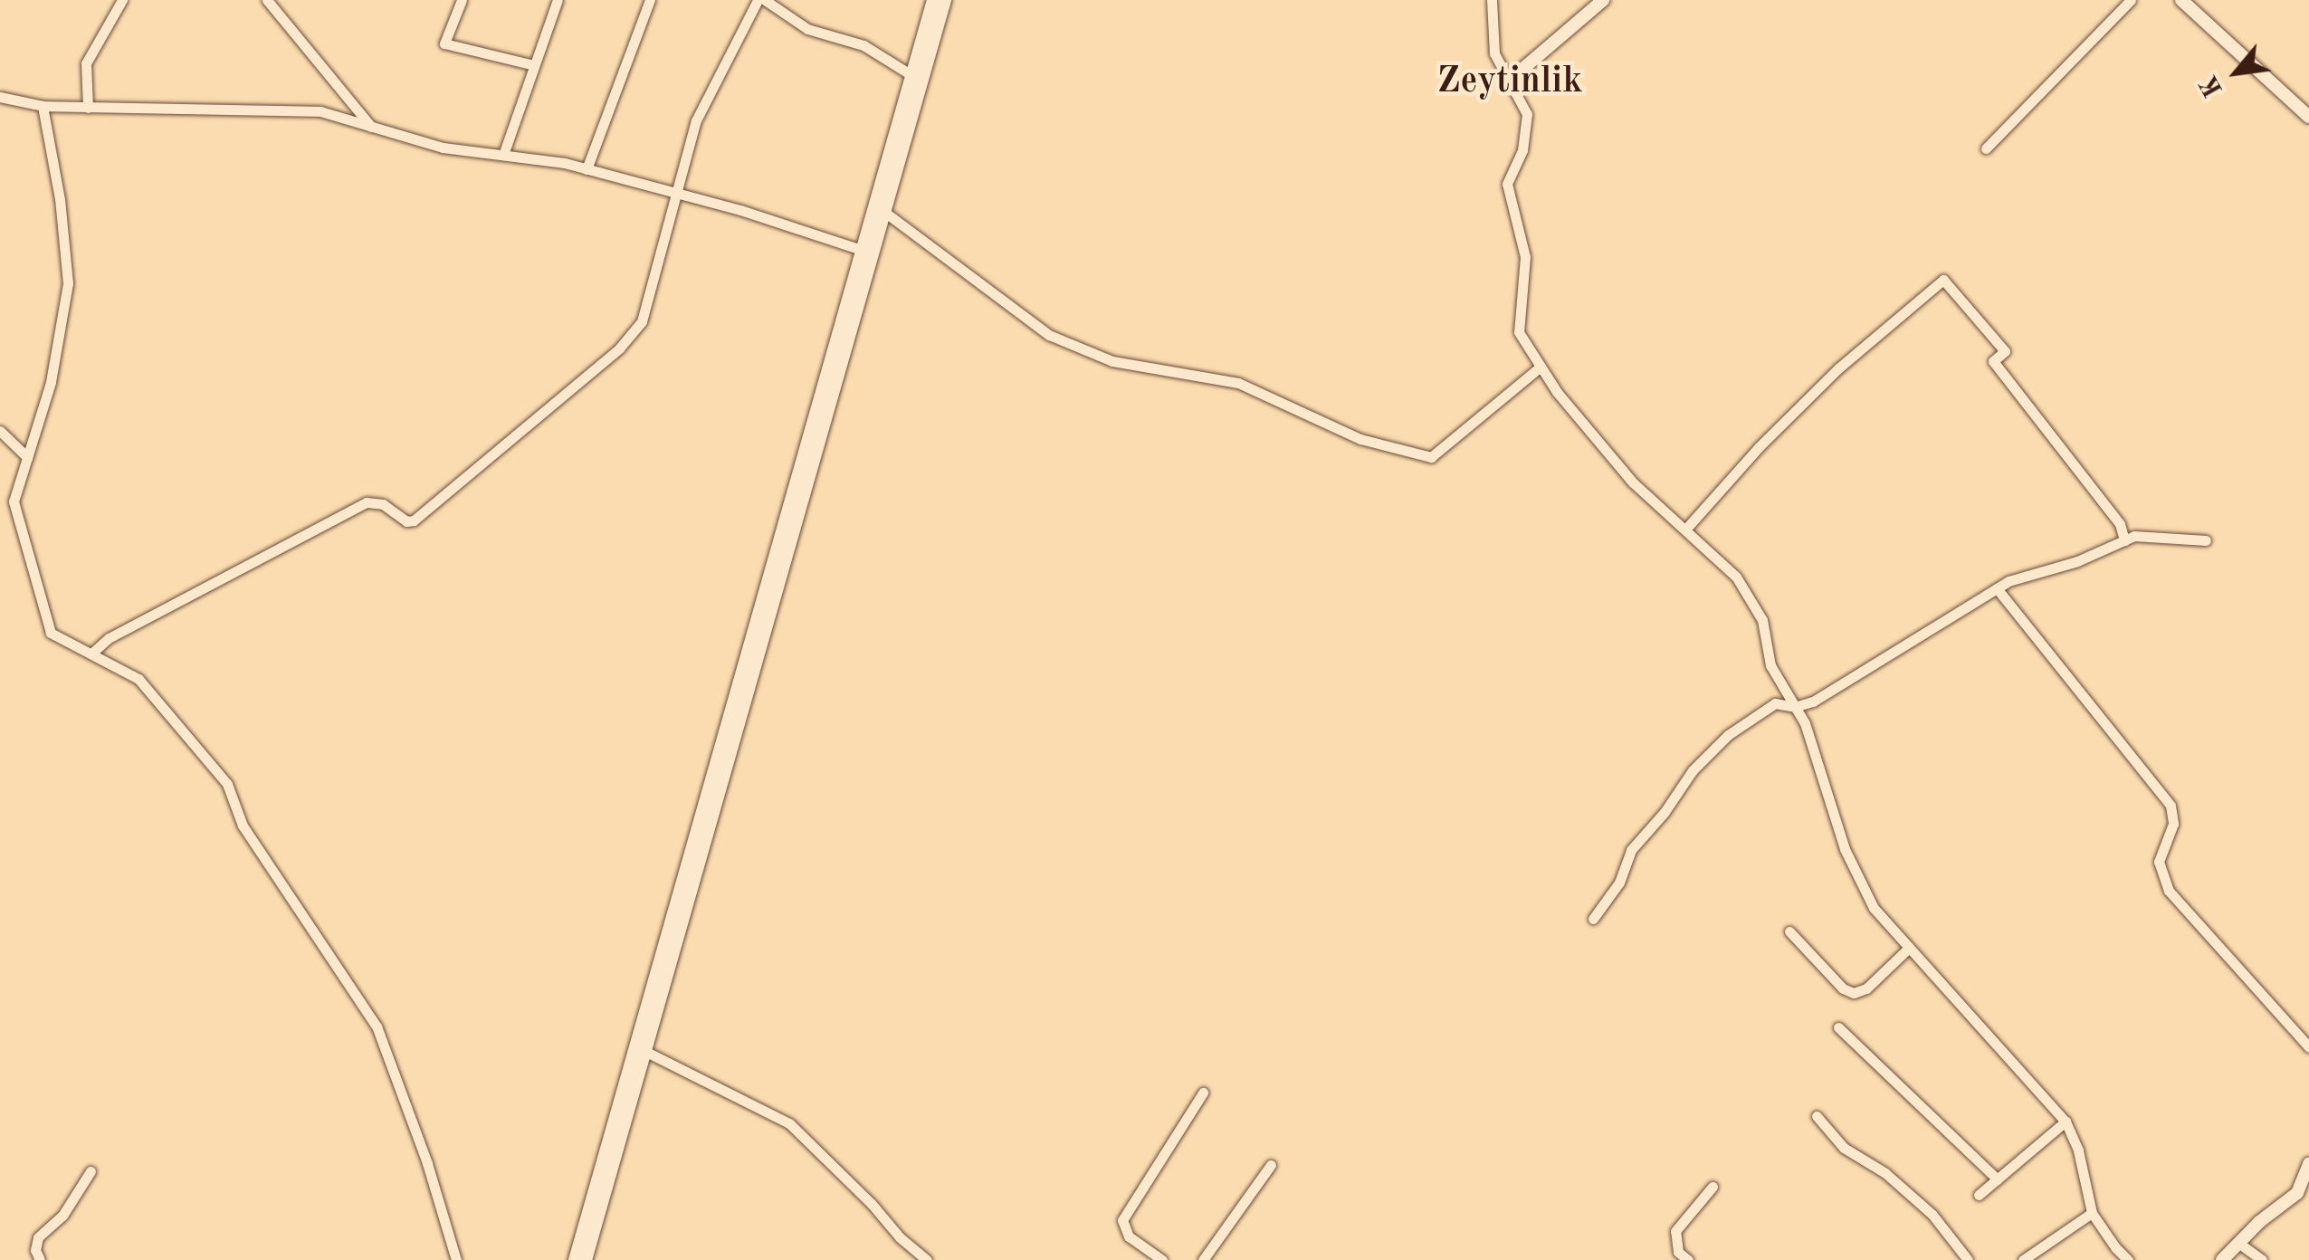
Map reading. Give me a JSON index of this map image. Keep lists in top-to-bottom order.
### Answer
{
  "districts": ["Zeytinlik"],
  "north": "bottom left"
}
